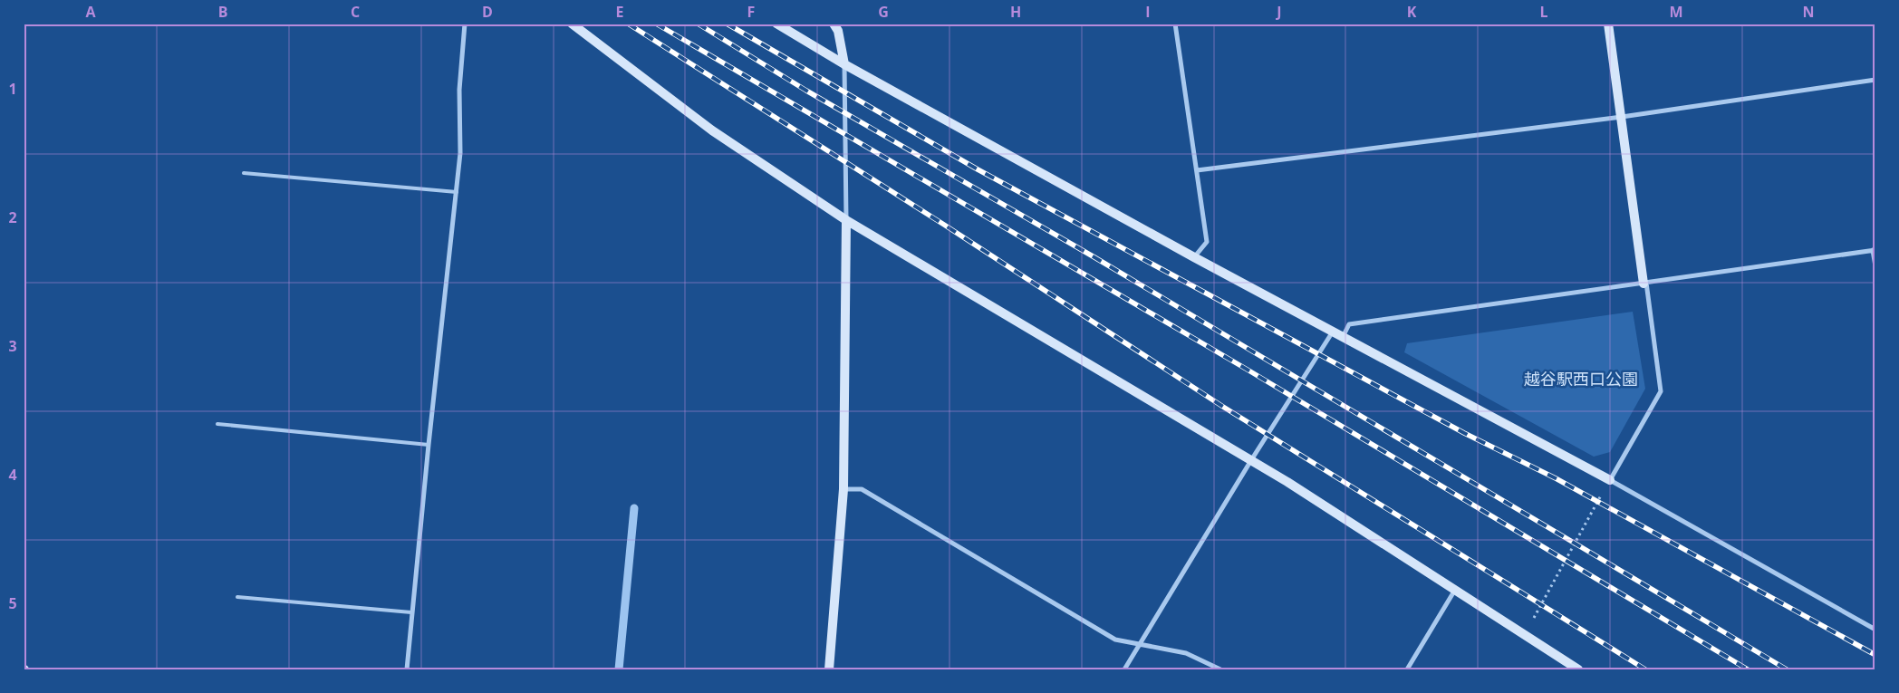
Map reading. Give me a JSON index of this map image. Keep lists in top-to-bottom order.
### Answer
{
  "parks": ["越谷駅西口公園"],
  "grid": {
    "columns": [
      "A",
      "B",
      "C",
      "D",
      "E",
      "F",
      "G",
      "H",
      "I",
      "J",
      "K",
      "L",
      "M",
      "N"
    ],
    "rows": [
      "1",
      "2",
      "3",
      "4",
      "5"
    ]
  }
}
